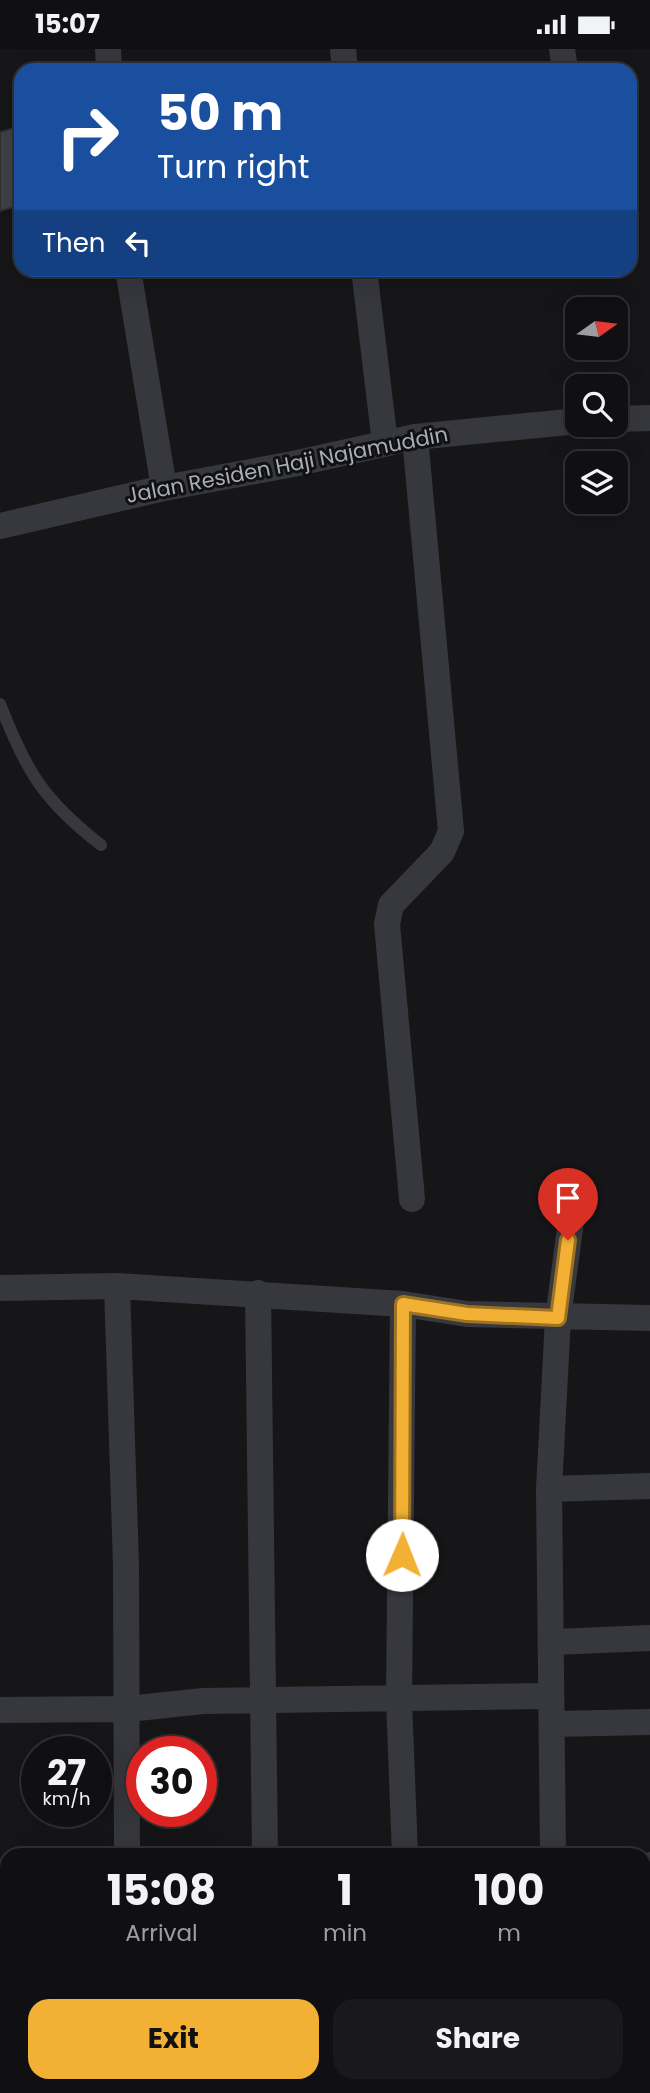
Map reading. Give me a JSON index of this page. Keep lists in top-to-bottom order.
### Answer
{
  "streets": {
    "street": ["Jalan Residen Haji Najamuddin"]
  },
  "north": "right",
  "page": {
    "status": "15:07",
    "turn": ["50 m", "Turn right"],
    "then": "Then",
    "speed": "27 km/h",
    "limit": "30",
    "eta": [
      "15:08",
      "Arrival",
      "1",
      "min",
      "100",
      "m"
    ],
    "buttons": ["Exit", "Share"]
  }
}
